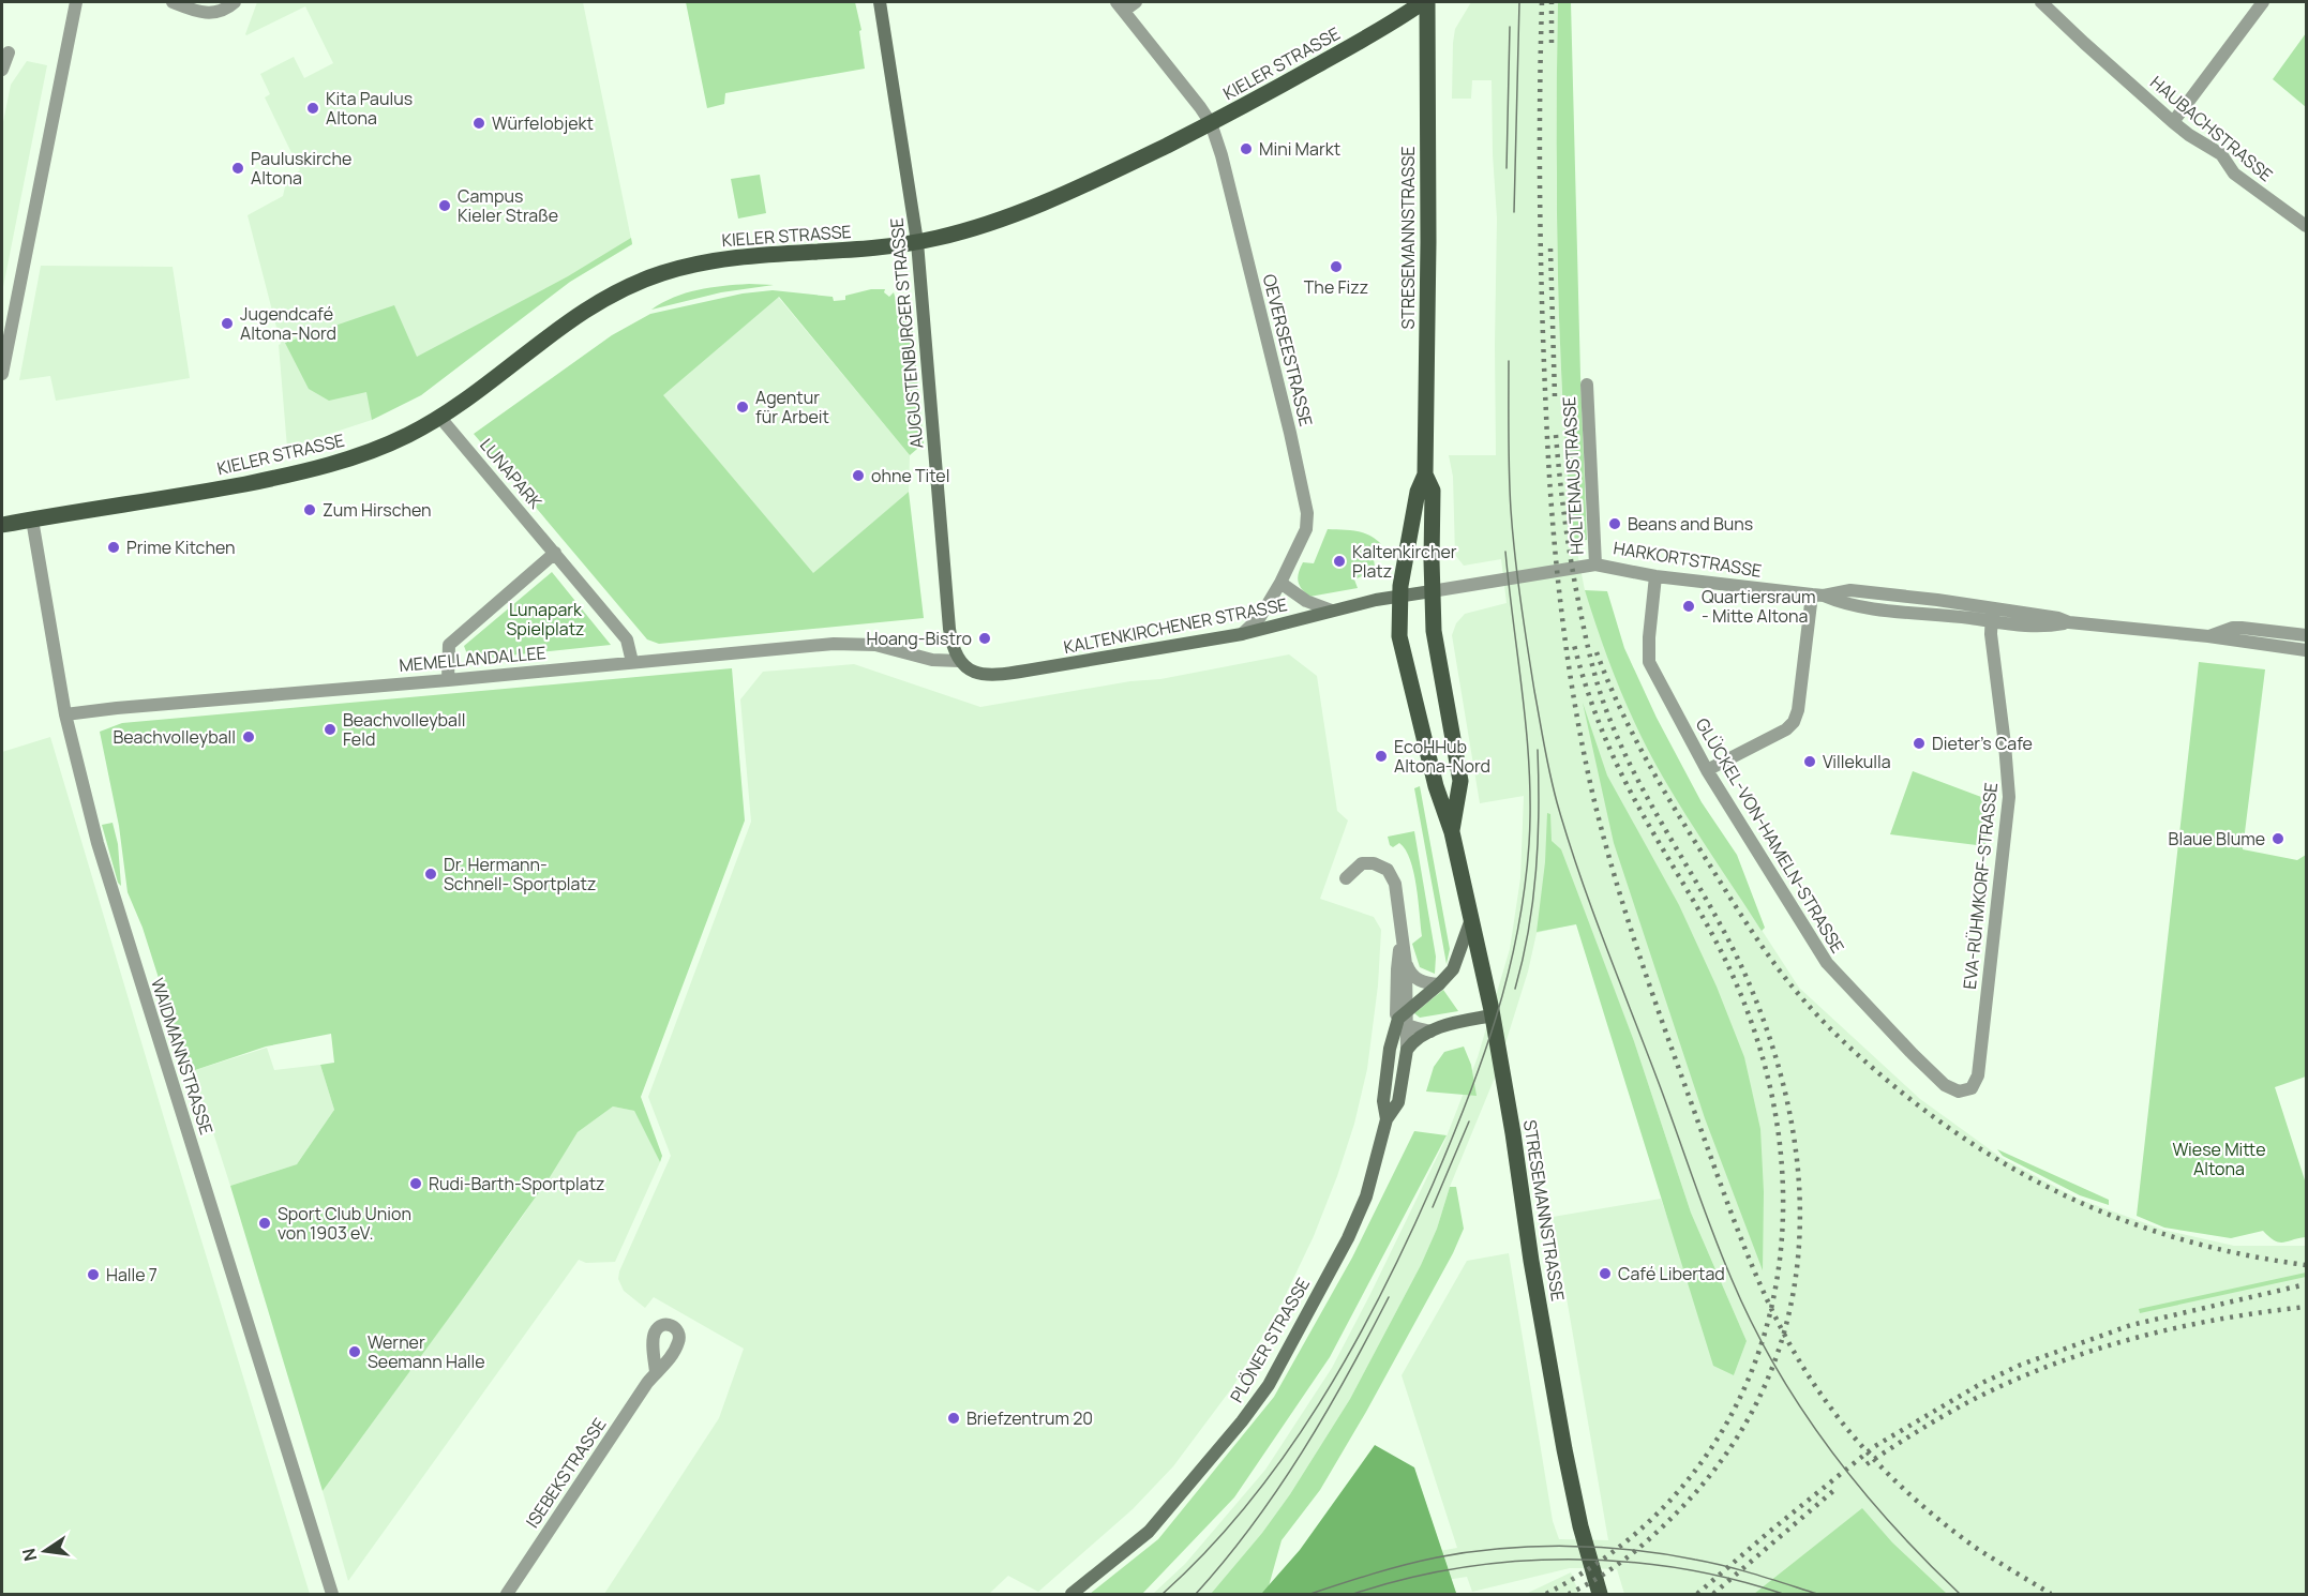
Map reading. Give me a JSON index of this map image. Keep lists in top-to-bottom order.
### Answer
{
  "streets": {
    "main road": ["KIELER STRASSE", "STRESEMANNSTRASSE"],
    "street": [
      "HAUBACHSTRASSE",
      "AUGUSTENBURGER STRASSE",
      "OEVERSEESTRASSE",
      "LUNAPARK",
      "HOLTENAUSTRASSE",
      "HARKORTSTRASSE",
      "KALTENKIRCHENER STRASSE",
      "MEMELLANDALLEE",
      "GLÜCKEL-VON-HAMELN-STRASSE",
      "EVA-RÜHMKORF-STRASSE",
      "WAIDMANNSTRASSE",
      "PLÖNER STRASSE",
      "ISEBEKSTRASSE"
    ]
  },
  "crossings": [
    ["KIELER STRASSE", "STRESEMANNSTRASSE"],
    ["KIELER STRASSE", "AUGUSTENBURGER STRASSE"],
    ["KIELER STRASSE", "OEVERSEESTRASSE"],
    ["KIELER STRASSE", "LUNAPARK"],
    ["KIELER STRASSE", "WAIDMANNSTRASSE"],
    ["STRESEMANNSTRASSE", "HARKORTSTRASSE"],
    ["STRESEMANNSTRASSE", "KALTENKIRCHENER STRASSE"],
    ["AUGUSTENBURGER STRASSE", "KALTENKIRCHENER STRASSE"],
    ["AUGUSTENBURGER STRASSE", "MEMELLANDALLEE"],
    ["OEVERSEESTRASSE", "KALTENKIRCHENER STRASSE"],
    ["LUNAPARK", "MEMELLANDALLEE"],
    ["HOLTENAUSTRASSE", "HARKORTSTRASSE"],
    ["HARKORTSTRASSE", "KALTENKIRCHENER STRASSE"],
    ["HARKORTSTRASSE", "GLÜCKEL-VON-HAMELN-STRASSE"],
    ["HARKORTSTRASSE", "EVA-RÜHMKORF-STRASSE"],
    ["KALTENKIRCHENER STRASSE", "MEMELLANDALLEE"],
    ["MEMELLANDALLEE", "WAIDMANNSTRASSE"],
    ["GLÜCKEL-VON-HAMELN-STRASSE", "EVA-RÜHMKORF-STRASSE"]
  ],
  "parks": ["Lunapark Spielplatz", "Wiese Mitte Altona"],
  "places": [
    "Kita Paulus Altona",
    "Würfelobjekt",
    "Mini Markt",
    "Pauluskirche Altona",
    "Campus Kieler Straße",
    "The Fizz",
    "Jugendcafé Altona-Nord",
    "Agentur für Arbeit",
    "ohne Titel",
    "Zum Hirschen",
    "Beans and Buns",
    "Prime Kitchen",
    "Kaltenkircher Platz",
    "Quartiersraum - Mitte Altona",
    "Hoang-Bistro",
    "Beachvolleyball Feld",
    "Beachvolleyball",
    "Dieter's Cafe",
    "EcoHHub Altona-Nord",
    "Villekulla",
    "Blaue Blume",
    "Dr. Hermann- Schnell- Sportplatz",
    "Rudi-Barth-Sportplatz",
    "Sport Club Union von 1903 eV.",
    "Café Libertad",
    "Halle 7",
    "Werner Seemann Halle",
    "Briefzentrum 20"
  ],
  "north": "left"
}
